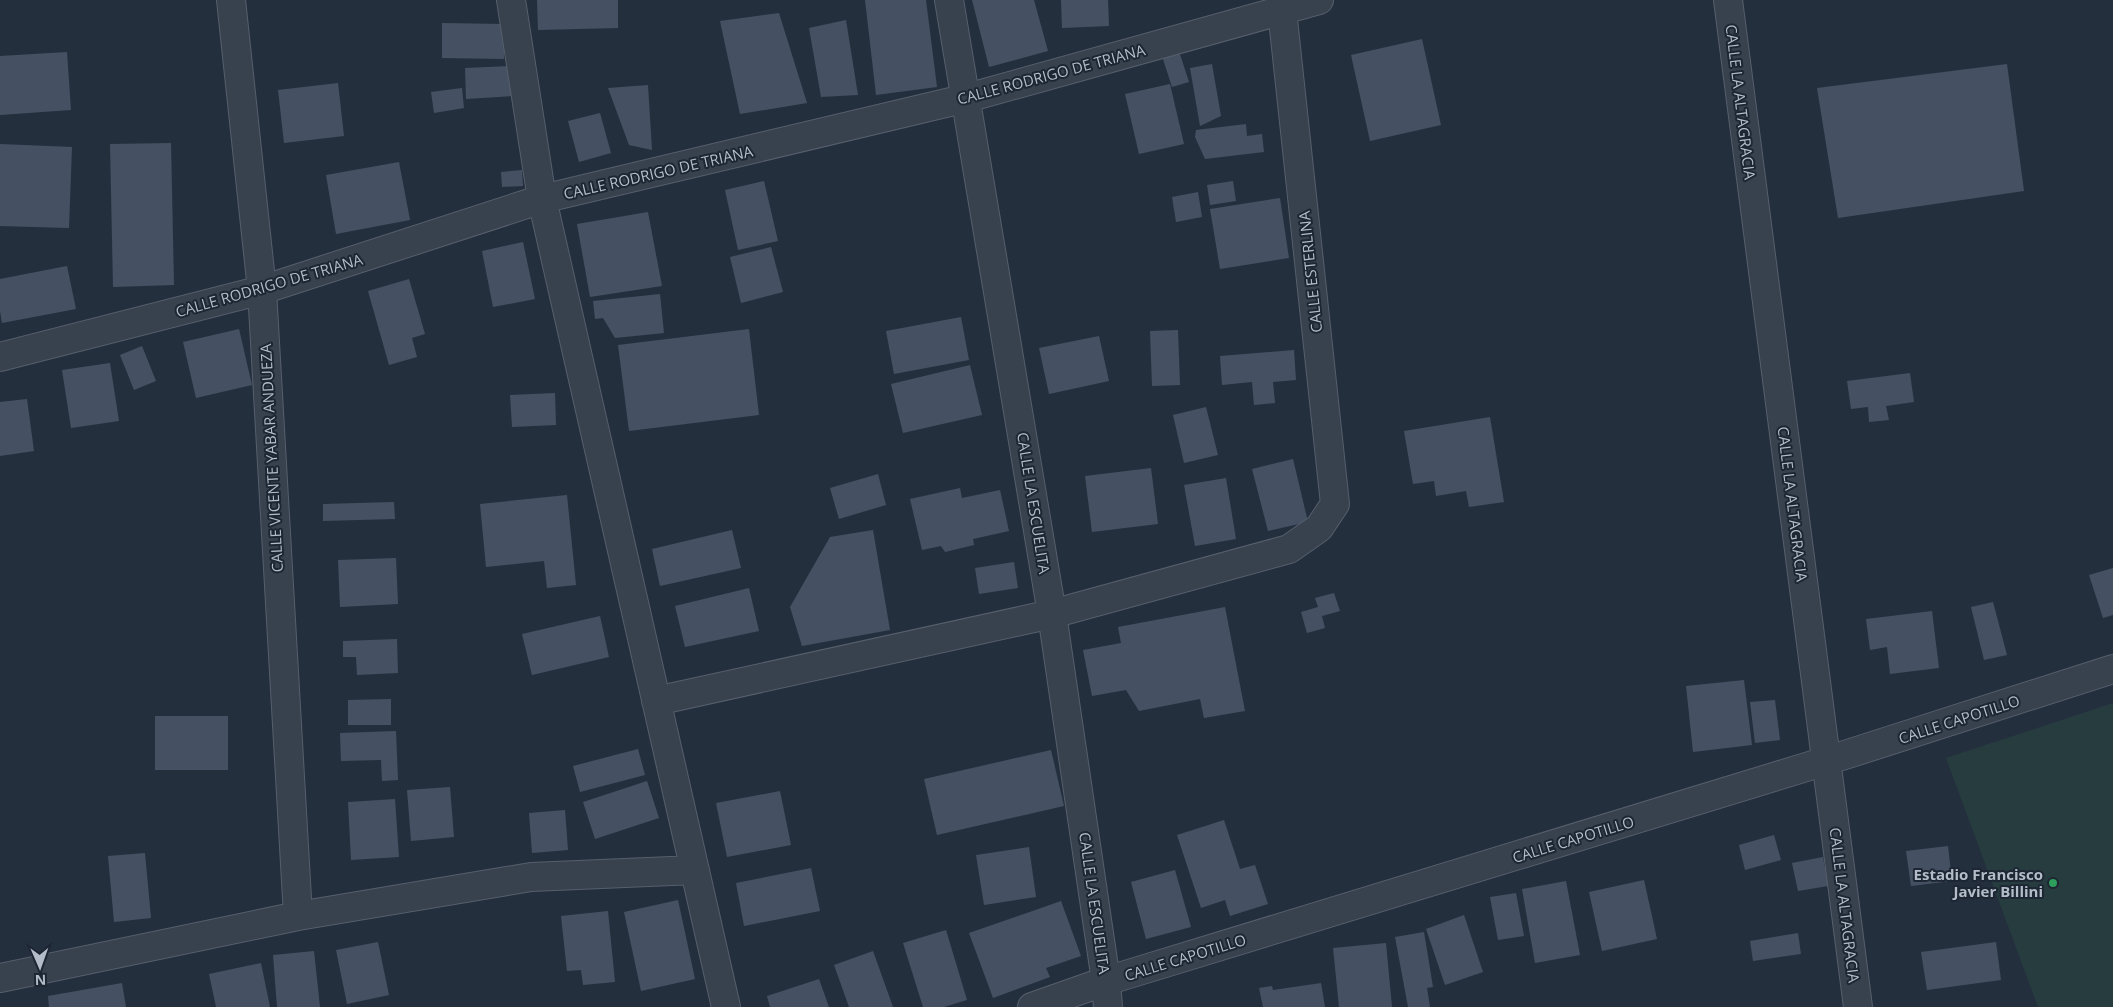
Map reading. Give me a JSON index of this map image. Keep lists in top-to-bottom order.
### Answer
{
  "streets": {
    "street": [
      "CALLE RODRIGO DE TRIANA",
      "CALLE LA ALTAGRACIA",
      "CALLE ESTERLINA",
      "CALLE VICENTE YABAR ANDUEZA",
      "CALLE LA ESCUELITA",
      "CALLE CAPOTILLO"
    ]
  },
  "crossings": [
    ["CALLE RODRIGO DE TRIANA", "CALLE ESTERLINA"],
    ["CALLE RODRIGO DE TRIANA", "CALLE VICENTE YABAR ANDUEZA"],
    ["CALLE RODRIGO DE TRIANA", "CALLE LA ESCUELITA"],
    ["CALLE LA ALTAGRACIA", "CALLE CAPOTILLO"],
    ["CALLE ESTERLINA", "CALLE LA ESCUELITA"],
    ["CALLE LA ESCUELITA", "CALLE CAPOTILLO"]
  ],
  "places": ["Estadio Francisco Javier Billini"],
  "north": "bottom"
}
